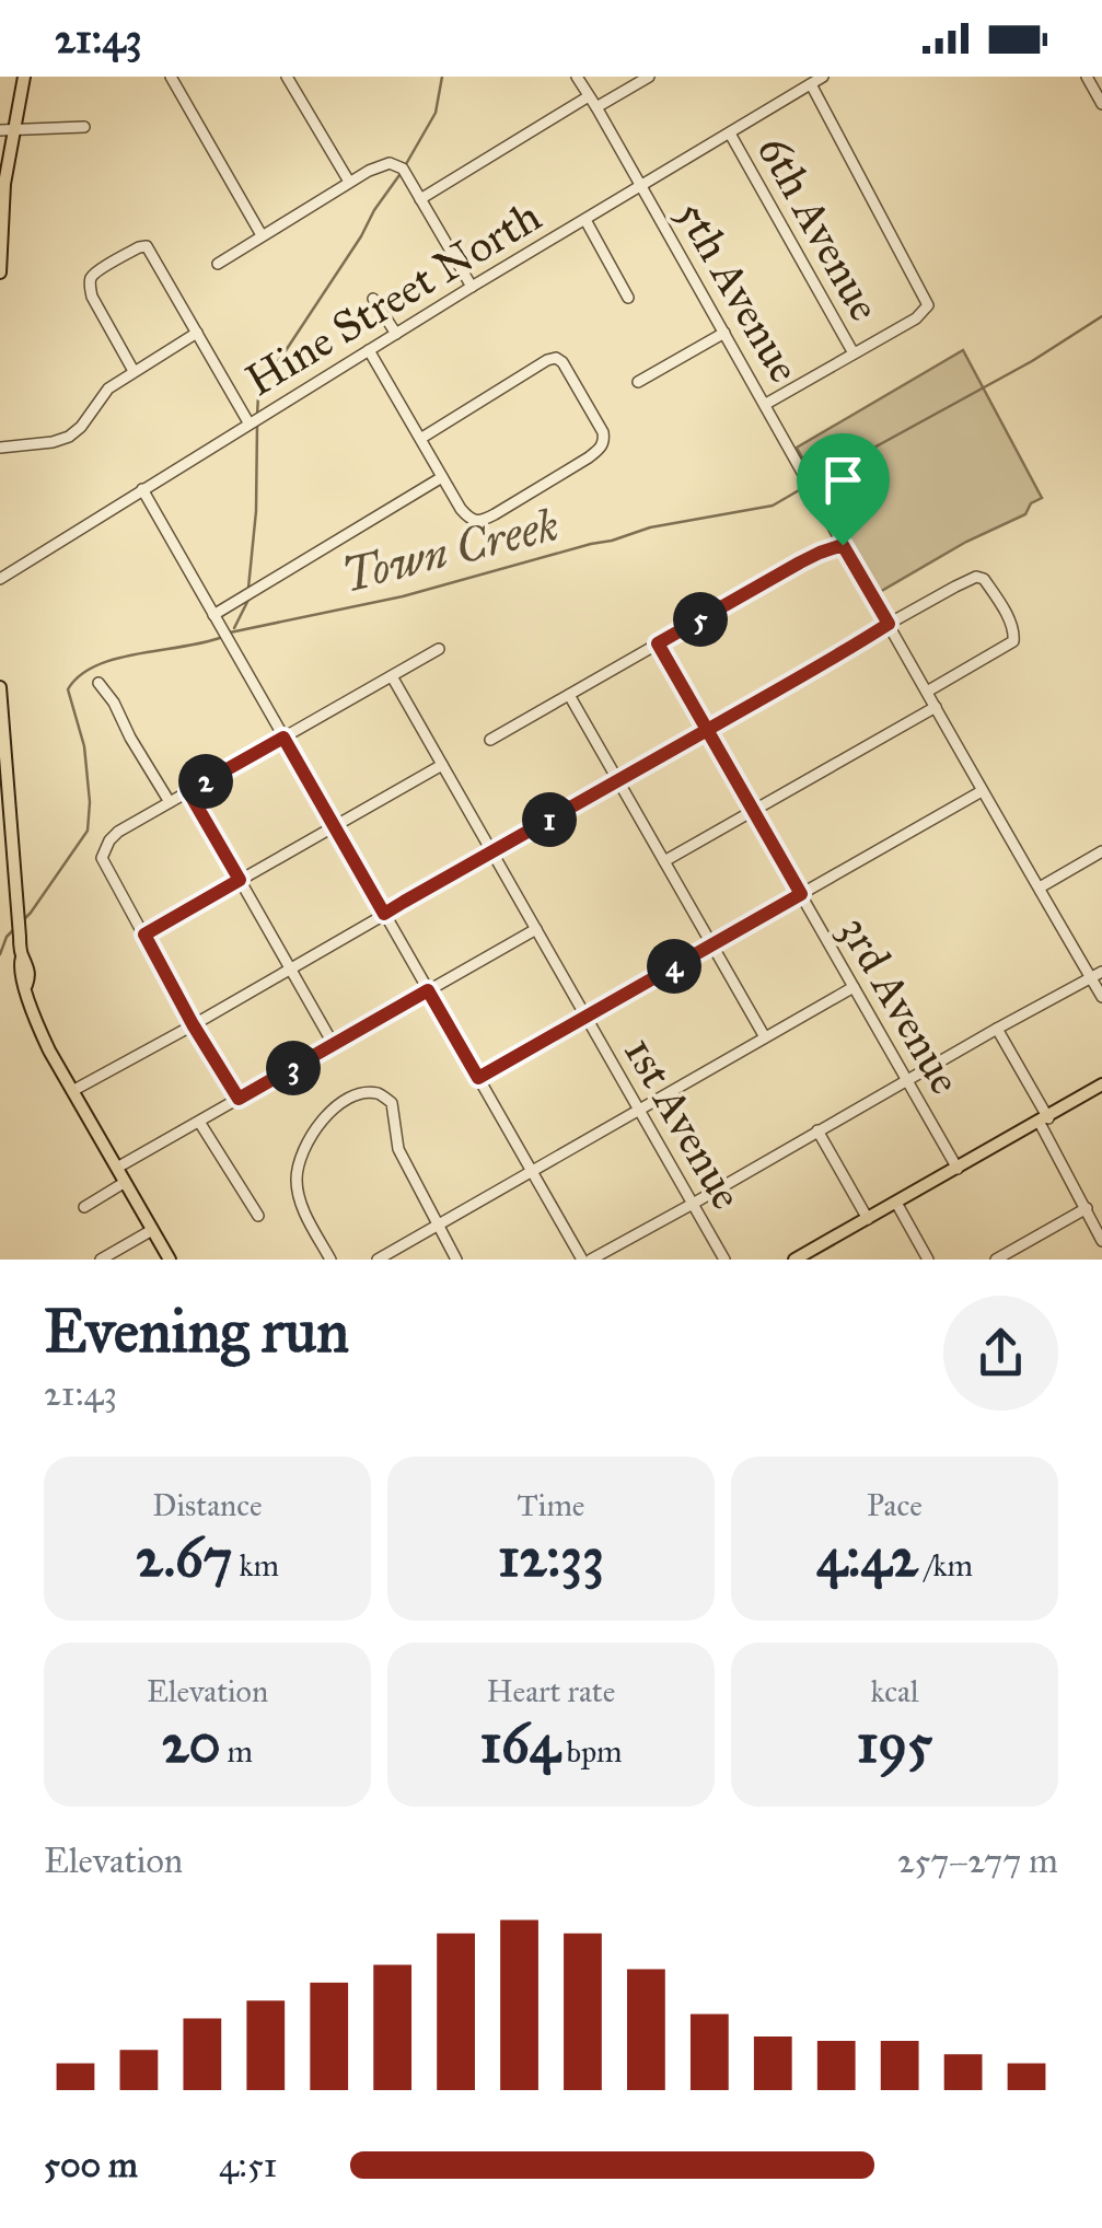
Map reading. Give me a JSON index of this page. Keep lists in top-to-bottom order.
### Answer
{
  "streets": {
    "street": [
      "6th Avenue",
      "5th Avenue",
      "Hine Street North",
      "3rd Avenue",
      "1st Avenue"
    ]
  },
  "crossings": [
    ["6th Avenue", "Hine Street North"],
    ["5th Avenue", "Hine Street North"]
  ],
  "water": ["Town Creek"],
  "page": {
    "status": "21:43",
    "pins": [
      "5",
      "2",
      "1",
      "4",
      "3"
    ],
    "heading": ["Evening run", "21:43"],
    "stats": [
      ["Distance", "2.67 km"],
      ["Time", "12:33"],
      ["Pace", "4:42 /km"],
      ["Elevation", "20 m"],
      ["Heart rate", "164 bpm"],
      ["kcal", "195"]
    ],
    "chart": ["Elevation", "257–277 m"],
    "list": [
      {
        "name": "500 m",
        "note": "4:51"
      }
    ]
  }
}
